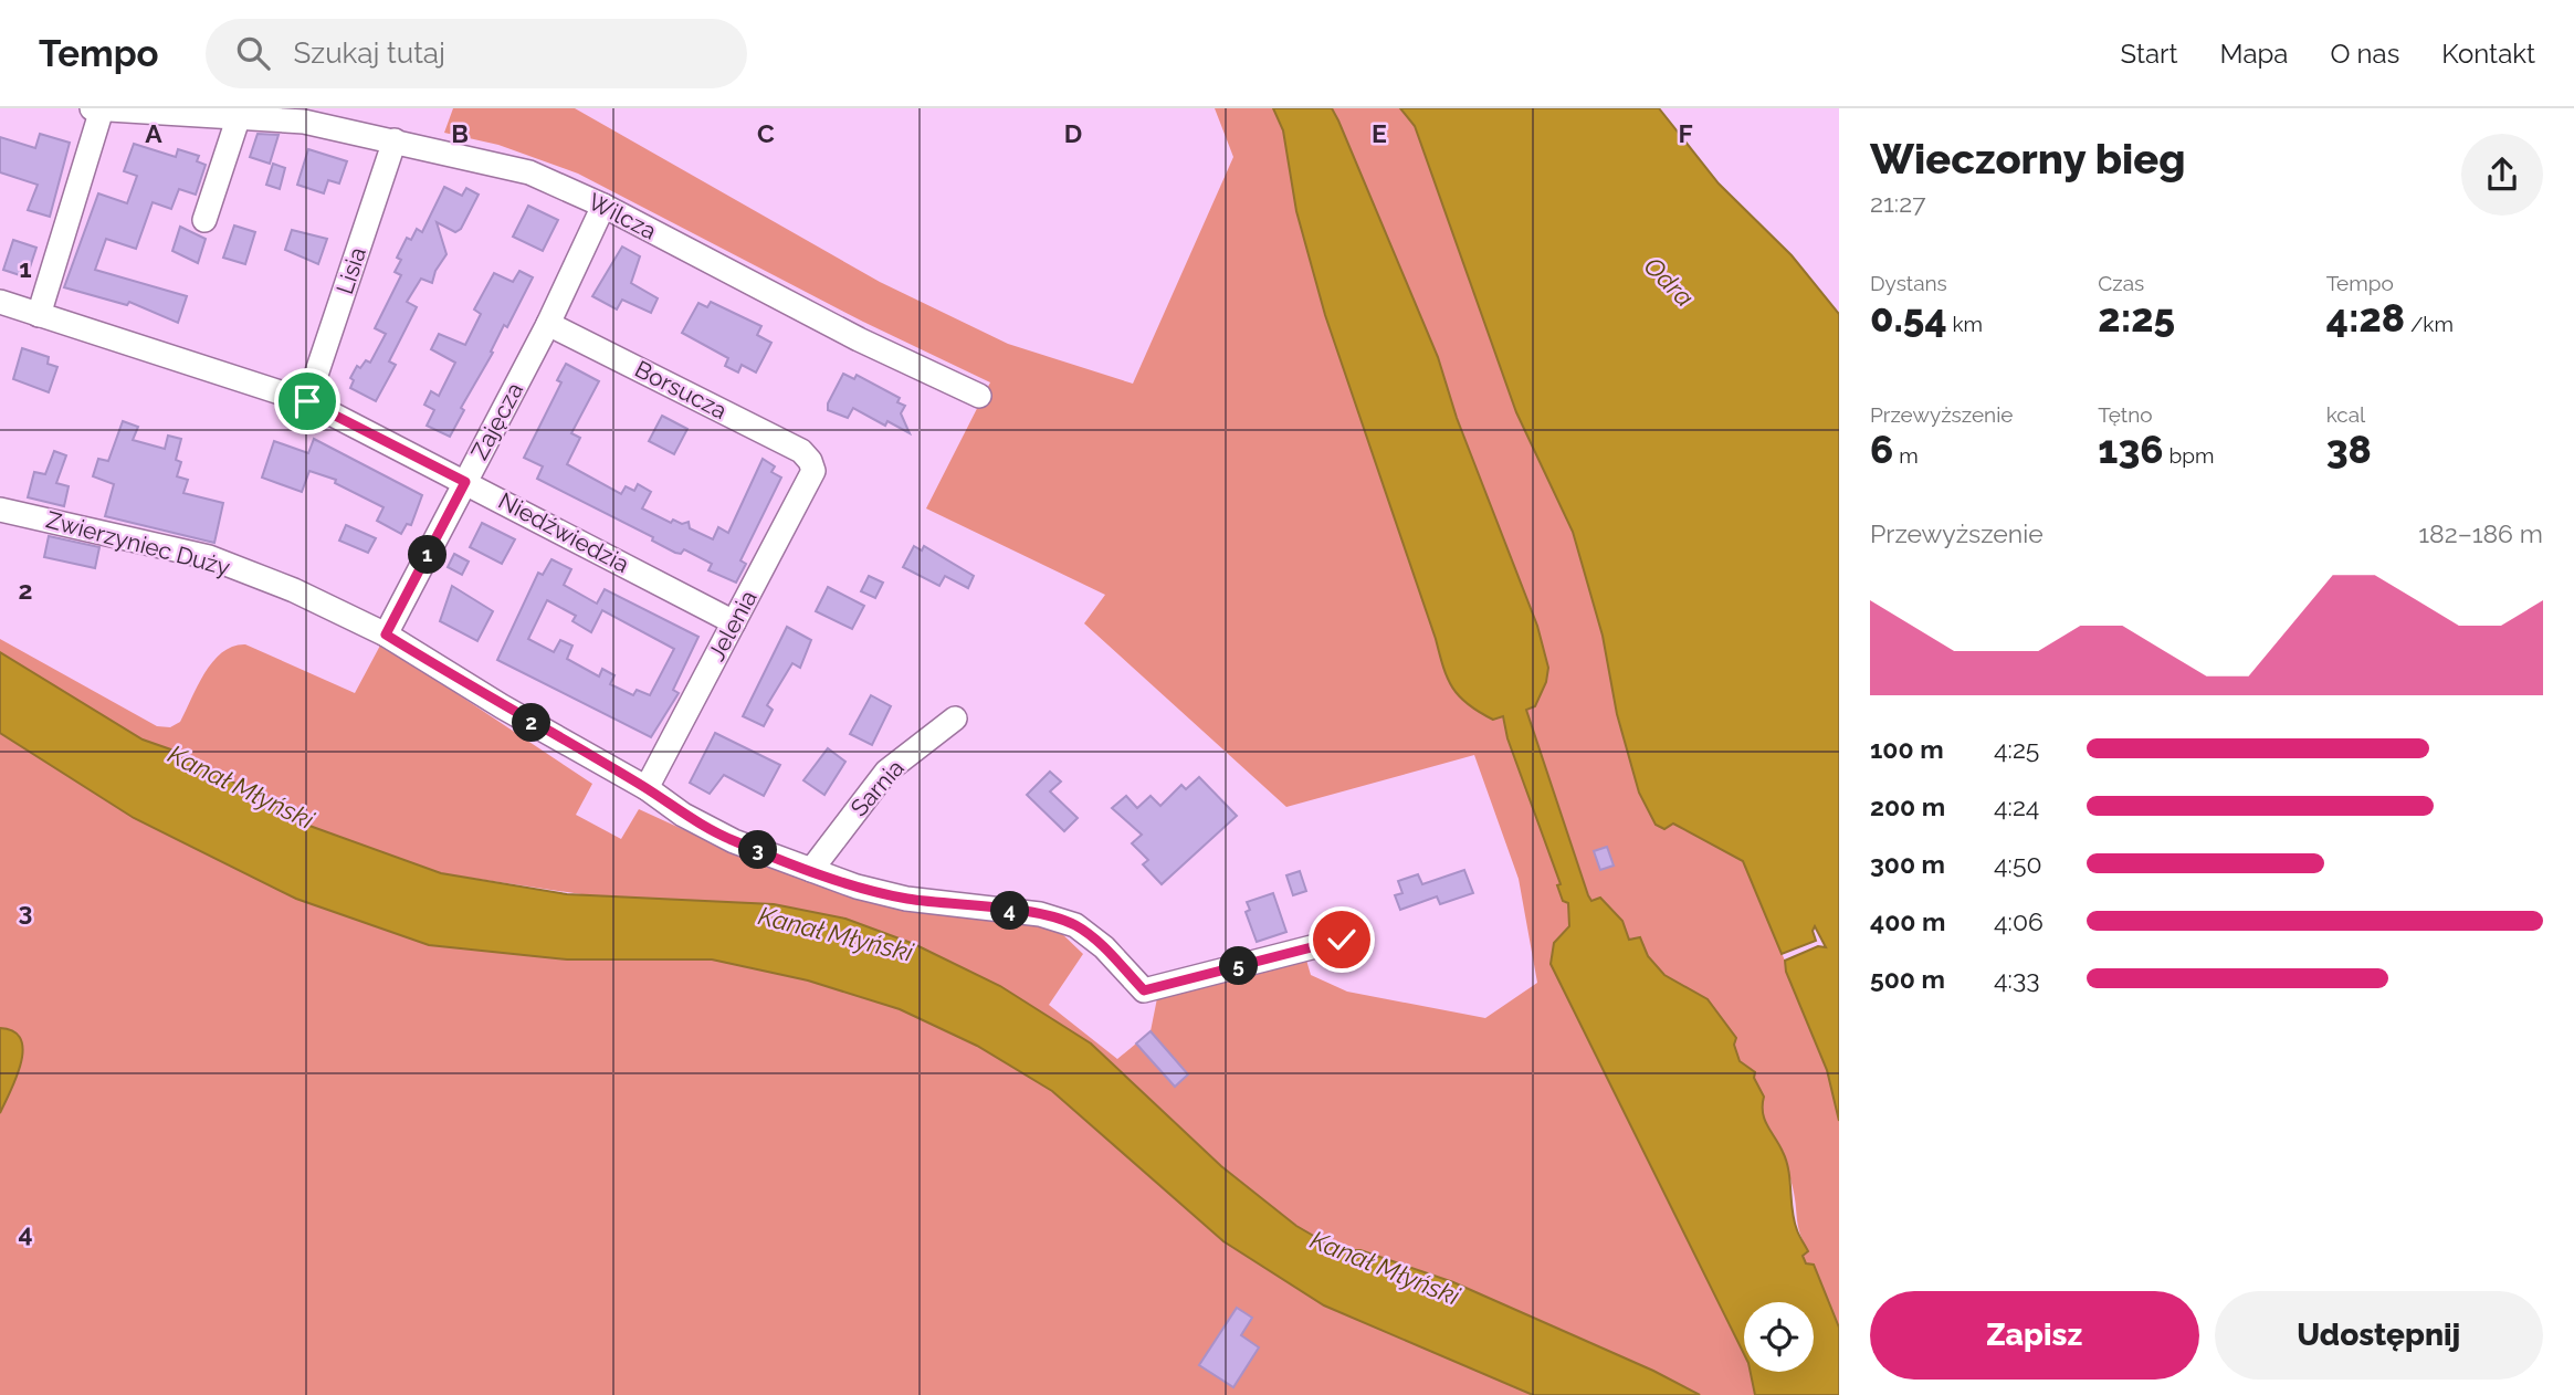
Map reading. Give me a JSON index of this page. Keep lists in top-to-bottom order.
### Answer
{
  "streets": {
    "street": [
      "Wilcza",
      "Lisia",
      "Borsucza",
      "Zajęcza",
      "Niedźwiedzia",
      "Zwierzyniec Duży",
      "Jelenia",
      "Sarnia"
    ]
  },
  "crossings": [
    ["Wilcza", "Lisia"],
    ["Wilcza", "Zajęcza"],
    ["Lisia", "Niedźwiedzia"],
    ["Borsucza", "Zajęcza"],
    ["Borsucza", "Jelenia"],
    ["Zajęcza", "Niedźwiedzia"],
    ["Zajęcza", "Zwierzyniec Duży"],
    ["Niedźwiedzia", "Jelenia"],
    ["Zwierzyniec Duży", "Jelenia"],
    ["Zwierzyniec Duży", "Sarnia"]
  ],
  "water": ["Odra", "Kanał Młyński"],
  "page": {
    "header": "Tempo",
    "search": "Szukaj tutaj",
    "nav": [
      "Start",
      "Mapa",
      "O nas",
      "Kontakt"
    ],
    "heading": ["Wieczorny bieg", "21:27"],
    "stats": [
      ["Dystans", "0.54 km"],
      ["Czas", "2:25"],
      ["Tempo", "4:28 /km"],
      ["Przewyższenie", "6 m"],
      ["Tętno", "136 bpm"],
      ["kcal", "38"]
    ],
    "chart": ["Przewyższenie", "182–186 m"],
    "pins": [
      "1",
      "2",
      "3",
      "4",
      "5"
    ],
    "list": [
      {
        "name": "100 m",
        "note": "4:25"
      },
      {
        "name": "200 m",
        "note": "4:24"
      },
      {
        "name": "300 m",
        "note": "4:50"
      },
      {
        "name": "400 m",
        "note": "4:06"
      },
      {
        "name": "500 m",
        "note": "4:33"
      }
    ],
    "buttons": ["Zapisz", "Udostępnij"]
  },
  "grid": {
    "columns": [
      "A",
      "B",
      "C",
      "D",
      "E",
      "F"
    ],
    "rows": [
      "1",
      "2",
      "3",
      "4"
    ]
  }
}
